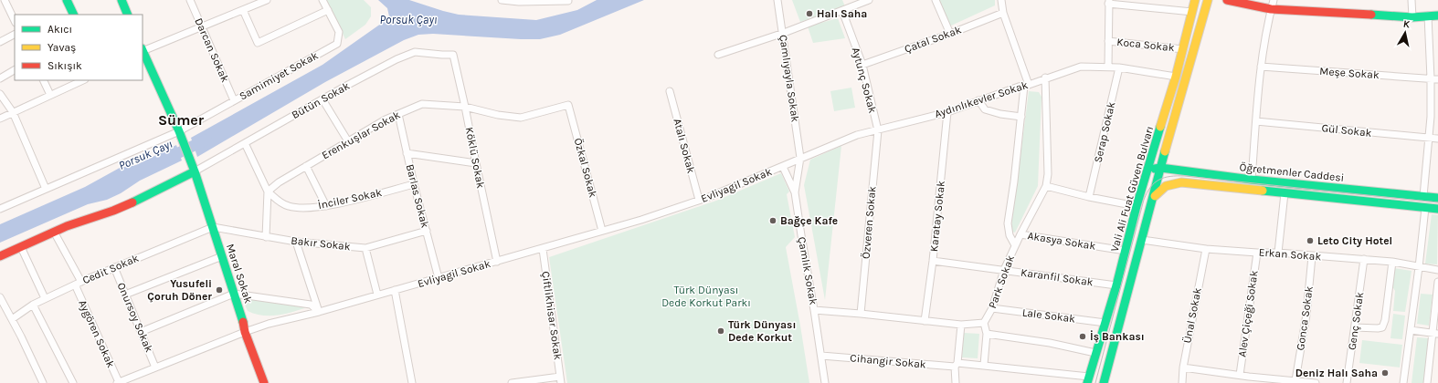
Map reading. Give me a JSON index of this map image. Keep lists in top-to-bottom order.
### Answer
{
  "streets": {
    "main road": ["Öğretmenler Caddesi", "Vali Ali Fuat Güven Bulvarı", "Maral Sokak"],
    "street": [
      "Çatal Sokak",
      "Koca Sokak",
      "Darcan Sokak",
      "Meşe Sokak",
      "Samimiyet Sokak",
      "Çamlıyayla Sokak",
      "Aytunç Sokak",
      "Aydınlıkevler Sokak",
      "Bütün Sokak",
      "Gül Sokak",
      "Serap Sokak",
      "Erenkuşlar Sokak",
      "Atalı Sokak",
      "Köklü Sokak",
      "Özkal Sokak",
      "Evliyagil Sokak",
      "Barlas Sokak",
      "İnciler Sokak",
      "Karatay Sokak",
      "Özveren Sokak",
      "Akasya Sokak",
      "Bakır Sokak",
      "Erkan Sokak",
      "Cedit Sokak",
      "Çamlık Sokak",
      "Karanfil Sokak",
      "Park Sokak",
      "Alev Çiçeği Sokak",
      "Çiftlikhisar Sokak",
      "Lale Sokak",
      "Ünal Sokak",
      "Onursoy Sokak",
      "Gonca Sokak",
      "Genç Sokak",
      "Aygören Sokak",
      "Cihangir Sokak"
    ]
  },
  "crossings": [
    ["Çatal Sokak", "Aytunç Sokak"],
    ["Koca Sokak", "Vali Ali Fuat Güven Bulvarı"],
    ["Darcan Sokak", "Samimiyet Sokak"],
    ["Samimiyet Sokak", "Maral Sokak"],
    ["Çamlıyayla Sokak", "Aydınlıkevler Sokak"],
    ["Çamlıyayla Sokak", "Çamlık Sokak"],
    ["Aytunç Sokak", "Aydınlıkevler Sokak"],
    ["Aytunç Sokak", "Özveren Sokak"],
    ["Aydınlıkevler Sokak", "Serap Sokak"],
    ["Aydınlıkevler Sokak", "Evliyagil Sokak"],
    ["Aydınlıkevler Sokak", "Vali Ali Fuat Güven Bulvarı"],
    ["Aydınlıkevler Sokak", "Karatay Sokak"],
    ["Aydınlıkevler Sokak", "Özveren Sokak"],
    ["Aydınlıkevler Sokak", "Çamlık Sokak"],
    ["Aydınlıkevler Sokak", "Park Sokak"],
    ["Bütün Sokak", "Köklü Sokak"],
    ["Bütün Sokak", "Maral Sokak"],
    ["Erenkuşlar Sokak", "Köklü Sokak"],
    ["Erenkuşlar Sokak", "Özkal Sokak"],
    ["Erenkuşlar Sokak", "Barlas Sokak"],
    ["Erenkuşlar Sokak", "İnciler Sokak"],
    ["Atalı Sokak", "Evliyagil Sokak"],
    ["Köklü Sokak", "Evliyagil Sokak"],
    ["Özkal Sokak", "Evliyagil Sokak"],
    ["Öğretmenler Caddesi", "Vali Ali Fuat Güven Bulvarı"],
    ["Evliyagil Sokak", "Barlas Sokak"],
    ["Evliyagil Sokak", "Maral Sokak"],
    ["Evliyagil Sokak", "Çiftlikhisar Sokak"],
    ["Evliyagil Sokak", "Onursoy Sokak"],
    ["Evliyagil Sokak", "Aygören Sokak"],
    ["Vali Ali Fuat Güven Bulvarı", "Akasya Sokak"],
    ["Vali Ali Fuat Güven Bulvarı", "Erkan Sokak"],
    ["Vali Ali Fuat Güven Bulvarı", "Karanfil Sokak"],
    ["Vali Ali Fuat Güven Bulvarı", "Lale Sokak"],
    ["Vali Ali Fuat Güven Bulvarı", "Cihangir Sokak"],
    ["Barlas Sokak", "İnciler Sokak"],
    ["Barlas Sokak", "Bakır Sokak"],
    ["Karatay Sokak", "Karanfil Sokak"],
    ["Akasya Sokak", "Park Sokak"],
    ["Bakır Sokak", "Cedit Sokak"],
    ["Bakır Sokak", "Maral Sokak"],
    ["Erkan Sokak", "Alev Çiçeği Sokak"],
    ["Erkan Sokak", "Ünal Sokak"],
    ["Erkan Sokak", "Gonca Sokak"],
    ["Erkan Sokak", "Genç Sokak"],
    ["Cedit Sokak", "Maral Sokak"],
    ["Cedit Sokak", "Onursoy Sokak"],
    ["Cedit Sokak", "Aygören Sokak"],
    ["Çamlık Sokak", "Cihangir Sokak"],
    ["Karanfil Sokak", "Park Sokak"],
    ["Park Sokak", "Lale Sokak"]
  ],
  "districts": ["Sümer"],
  "water": ["Porsuk Çayı"],
  "parks": ["Türk Dünyası Dede Korkut Parkı"],
  "places": [
    "Halı Saha",
    "Bağçe Kafe",
    "Leto City Hotel",
    "Yusufeli Çoruh Döner",
    "Türk Dünyası Dede Korkut",
    "İş Bankası",
    "Deniz Halı Saha"
  ],
  "legend": ["Akıcı", "Yavaş", "Sıkışık"],
  "north": "top"
}
